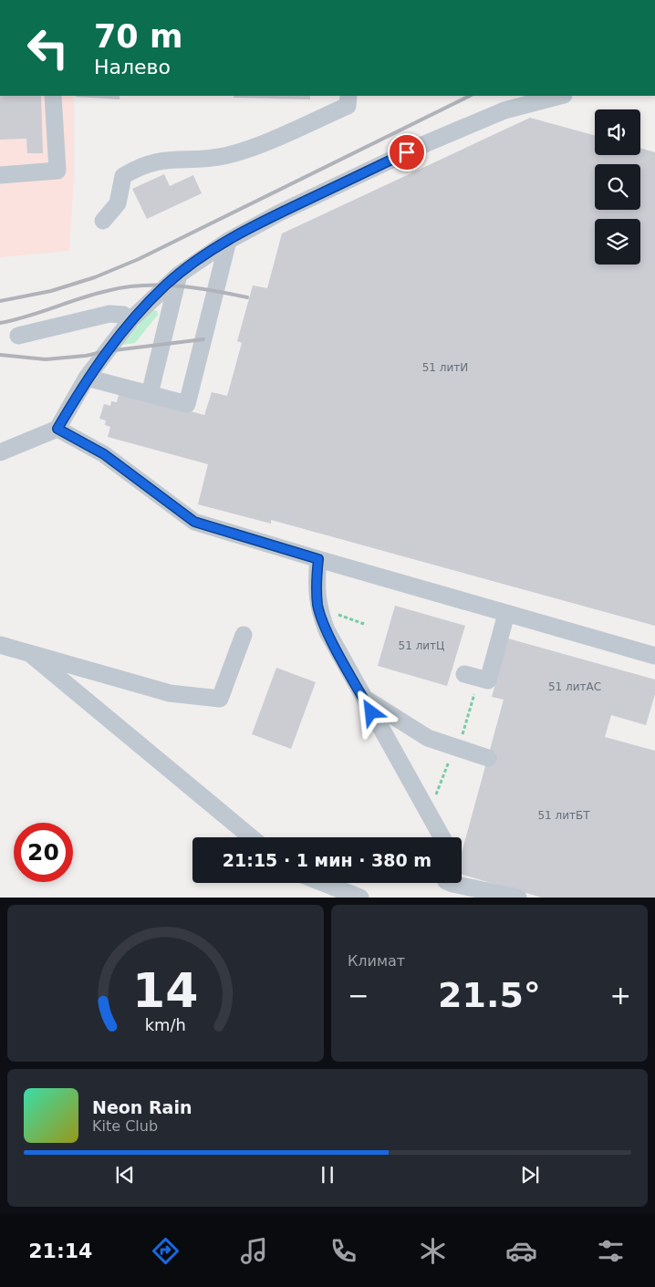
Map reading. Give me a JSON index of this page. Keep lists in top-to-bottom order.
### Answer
{
  "house_numbers": [
    "51 литИ",
    "51 литЦ",
    "51 литАС",
    "51 литБТ"
  ],
  "page": {
    "turn": ["70 m", "Налево"],
    "limit": "20",
    "trip": "21:15 · 1 мин · 380 m",
    "tile": "Климат",
    "heat": ["−", "21.5°", "+"],
    "song": ["Neon Rain", "Kite Club"],
    "tabs": "21:14",
    "gauge": ["14", "km/h"]
  }
}
